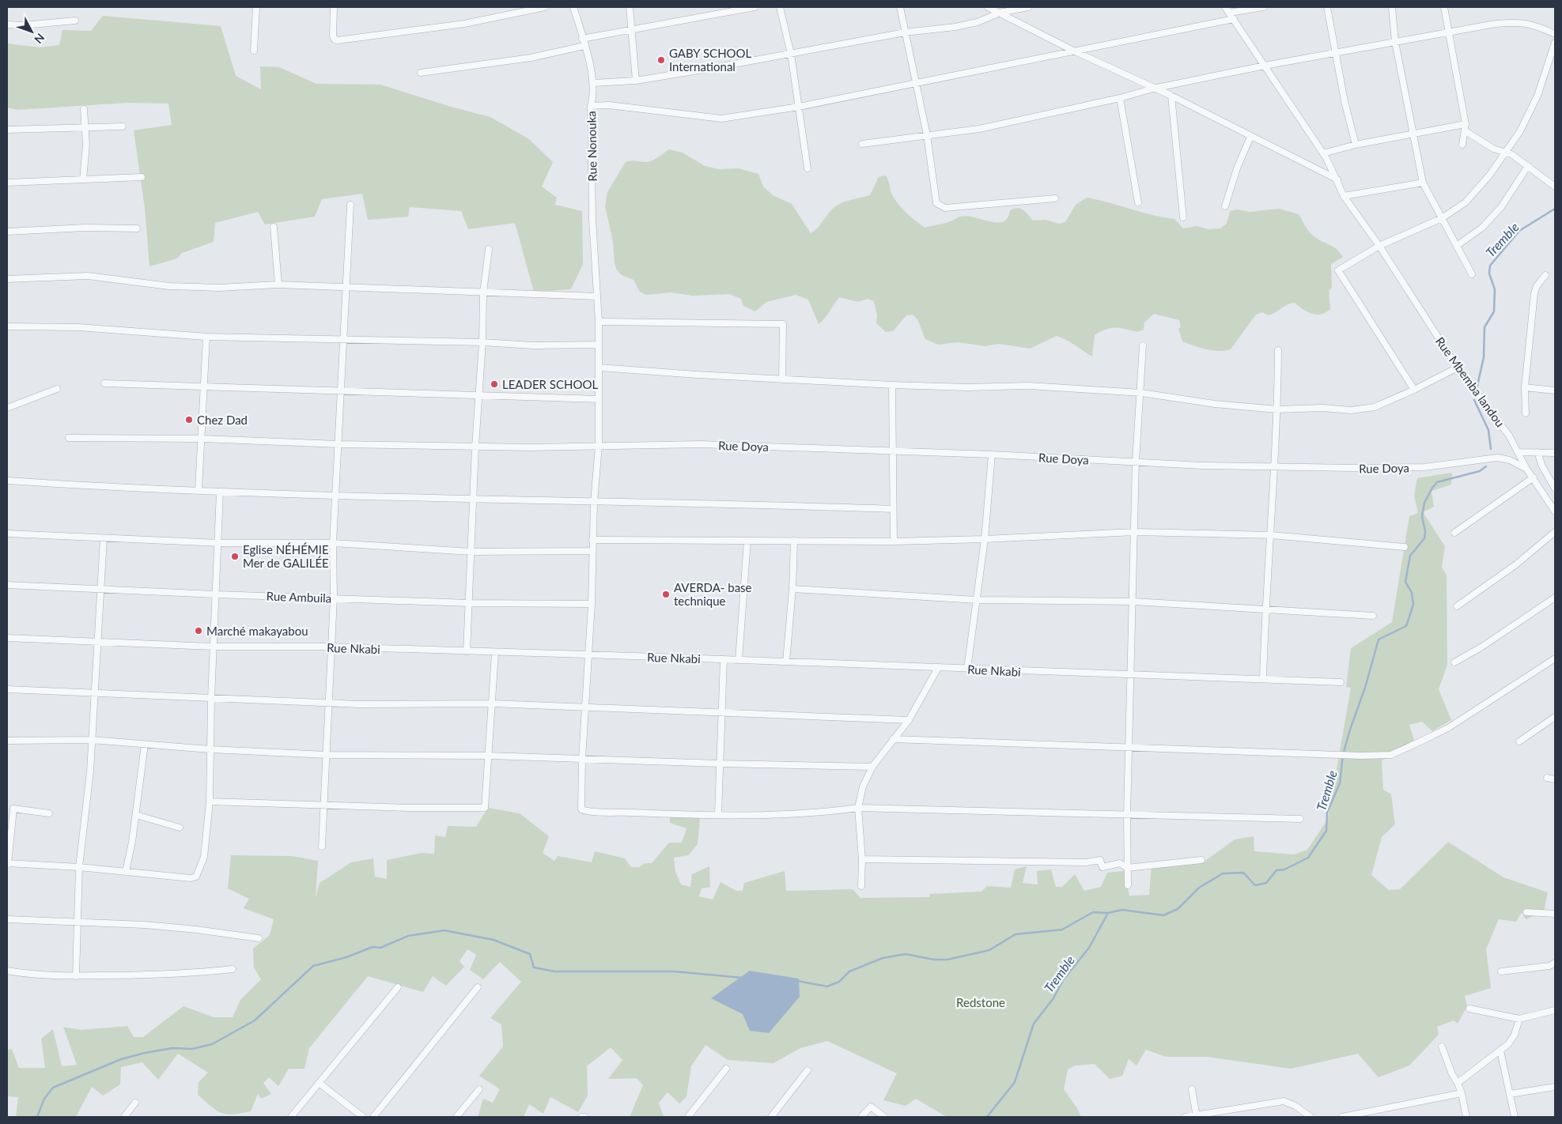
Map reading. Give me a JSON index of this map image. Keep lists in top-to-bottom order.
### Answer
{
  "streets": {
    "street": [
      "Rue Nonouka",
      "Rue Mbemba landou",
      "Rue Doya",
      "Rue Ambuila",
      "Rue Nkabi"
    ]
  },
  "crossings": [
    ["Rue Nonouka", "Rue Doya"],
    ["Rue Nonouka", "Rue Ambuila"],
    ["Rue Nonouka", "Rue Nkabi"],
    ["Rue Mbemba landou", "Rue Doya"]
  ],
  "water": ["Tremble"],
  "parks": ["Redstone"],
  "places": [
    "GABY SCHOOL International",
    "LEADER SCHOOL",
    "Chez Dad",
    "Eglise NÉHÉMIE Mer de GALILÉE",
    "AVERDA- base technique",
    "Marché makayabou"
  ],
  "north": "bottom right"
}
